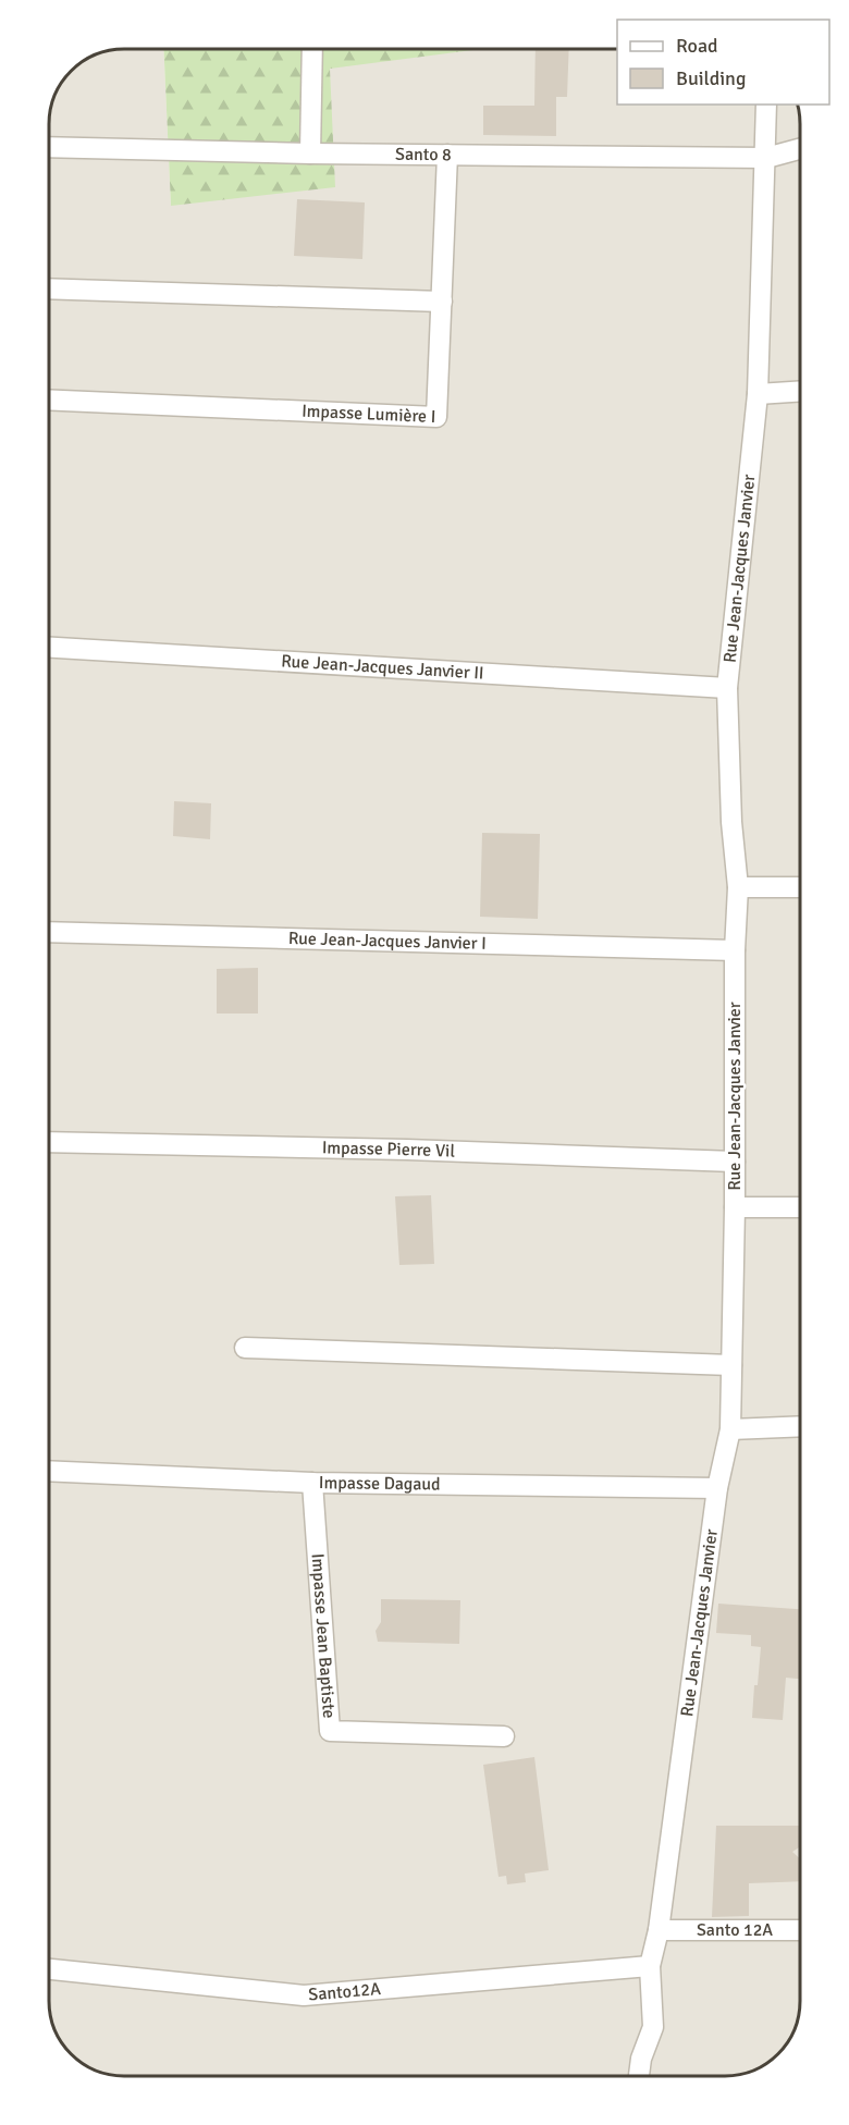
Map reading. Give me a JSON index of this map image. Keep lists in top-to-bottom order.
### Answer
{
  "streets": {
    "street": [
      "Santo 8",
      "Impasse Lumière I",
      "Rue Jean-Jacques Janvier",
      "Rue Jean-Jacques Janvier II",
      "Rue Jean-Jacques Janvier I",
      "Impasse Pierre Vil",
      "Impasse Dagaud",
      "Impasse Jean Baptiste",
      "Santo 12A",
      "Santo12A"
    ]
  },
  "crossings": [
    ["Santo 8", "Impasse Lumière I"],
    ["Santo 8", "Rue Jean-Jacques Janvier"],
    ["Rue Jean-Jacques Janvier", "Rue Jean-Jacques Janvier II"],
    ["Rue Jean-Jacques Janvier", "Rue Jean-Jacques Janvier I"],
    ["Rue Jean-Jacques Janvier", "Impasse Pierre Vil"],
    ["Rue Jean-Jacques Janvier", "Impasse Dagaud"],
    ["Rue Jean-Jacques Janvier", "Santo 12A"],
    ["Rue Jean-Jacques Janvier", "Santo12A"],
    ["Impasse Dagaud", "Impasse Jean Baptiste"]
  ],
  "legend": ["Road", "Building"]
}
